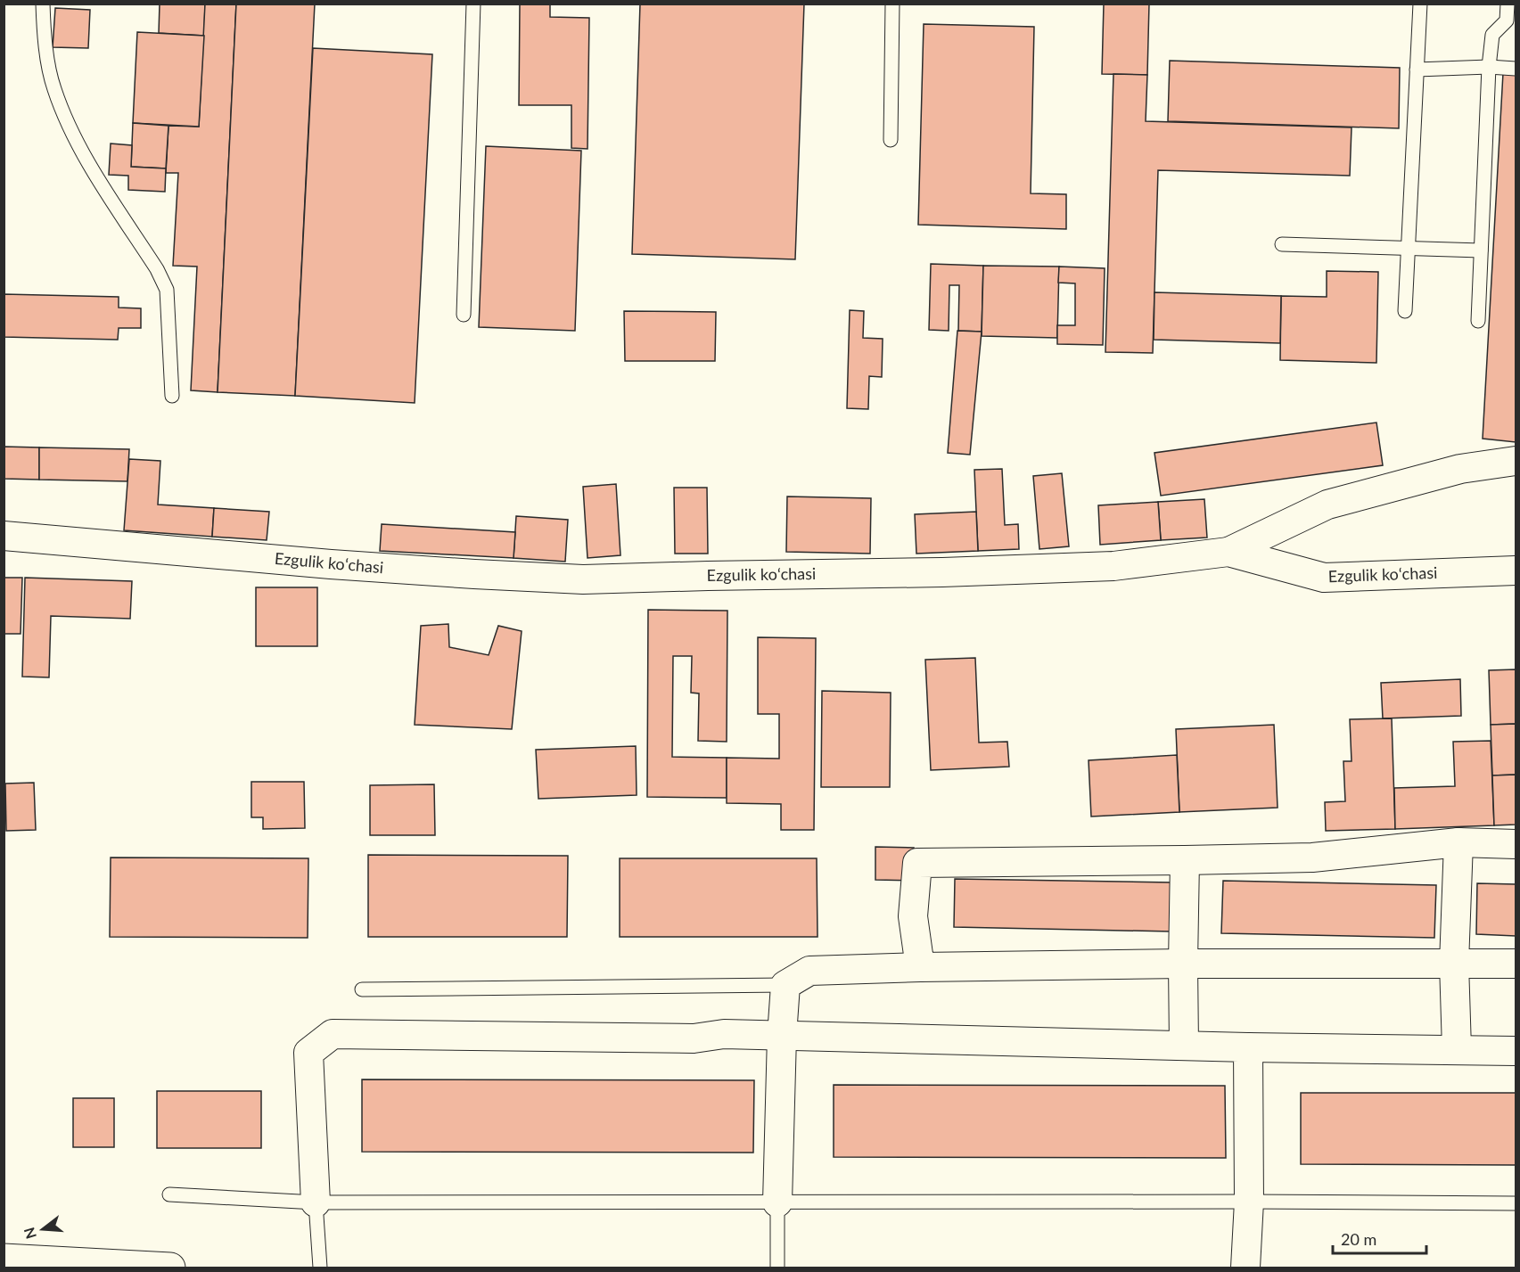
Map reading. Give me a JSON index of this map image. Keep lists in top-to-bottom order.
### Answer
{
  "streets": {
    "street": ["Ezgulik koʻchasi"]
  },
  "scale_bar": "20 m",
  "north": "left"
}
